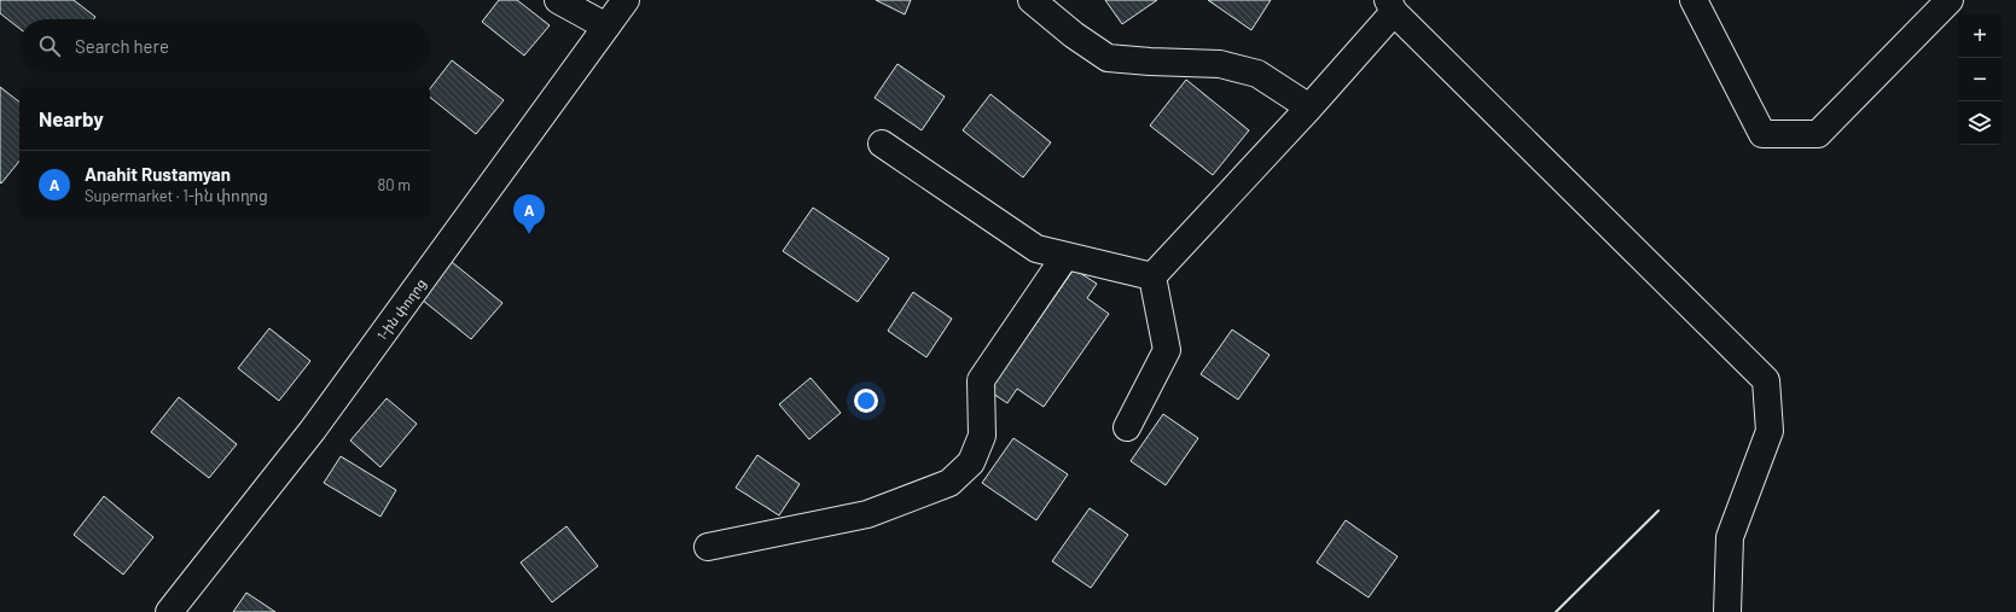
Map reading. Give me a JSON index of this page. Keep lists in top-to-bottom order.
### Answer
{
  "streets": {
    "street": ["1-ին փողոց"]
  },
  "page": {
    "map_buttons": ["+", "−"],
    "search": "Search here",
    "heading": "Nearby",
    "list": [
      {
        "mark": "A",
        "name": "Anahit Rustamyan",
        "note": "Supermarket · 1-ին փողոց",
        "value": "80 m"
      }
    ],
    "pins": "A"
  }
}
